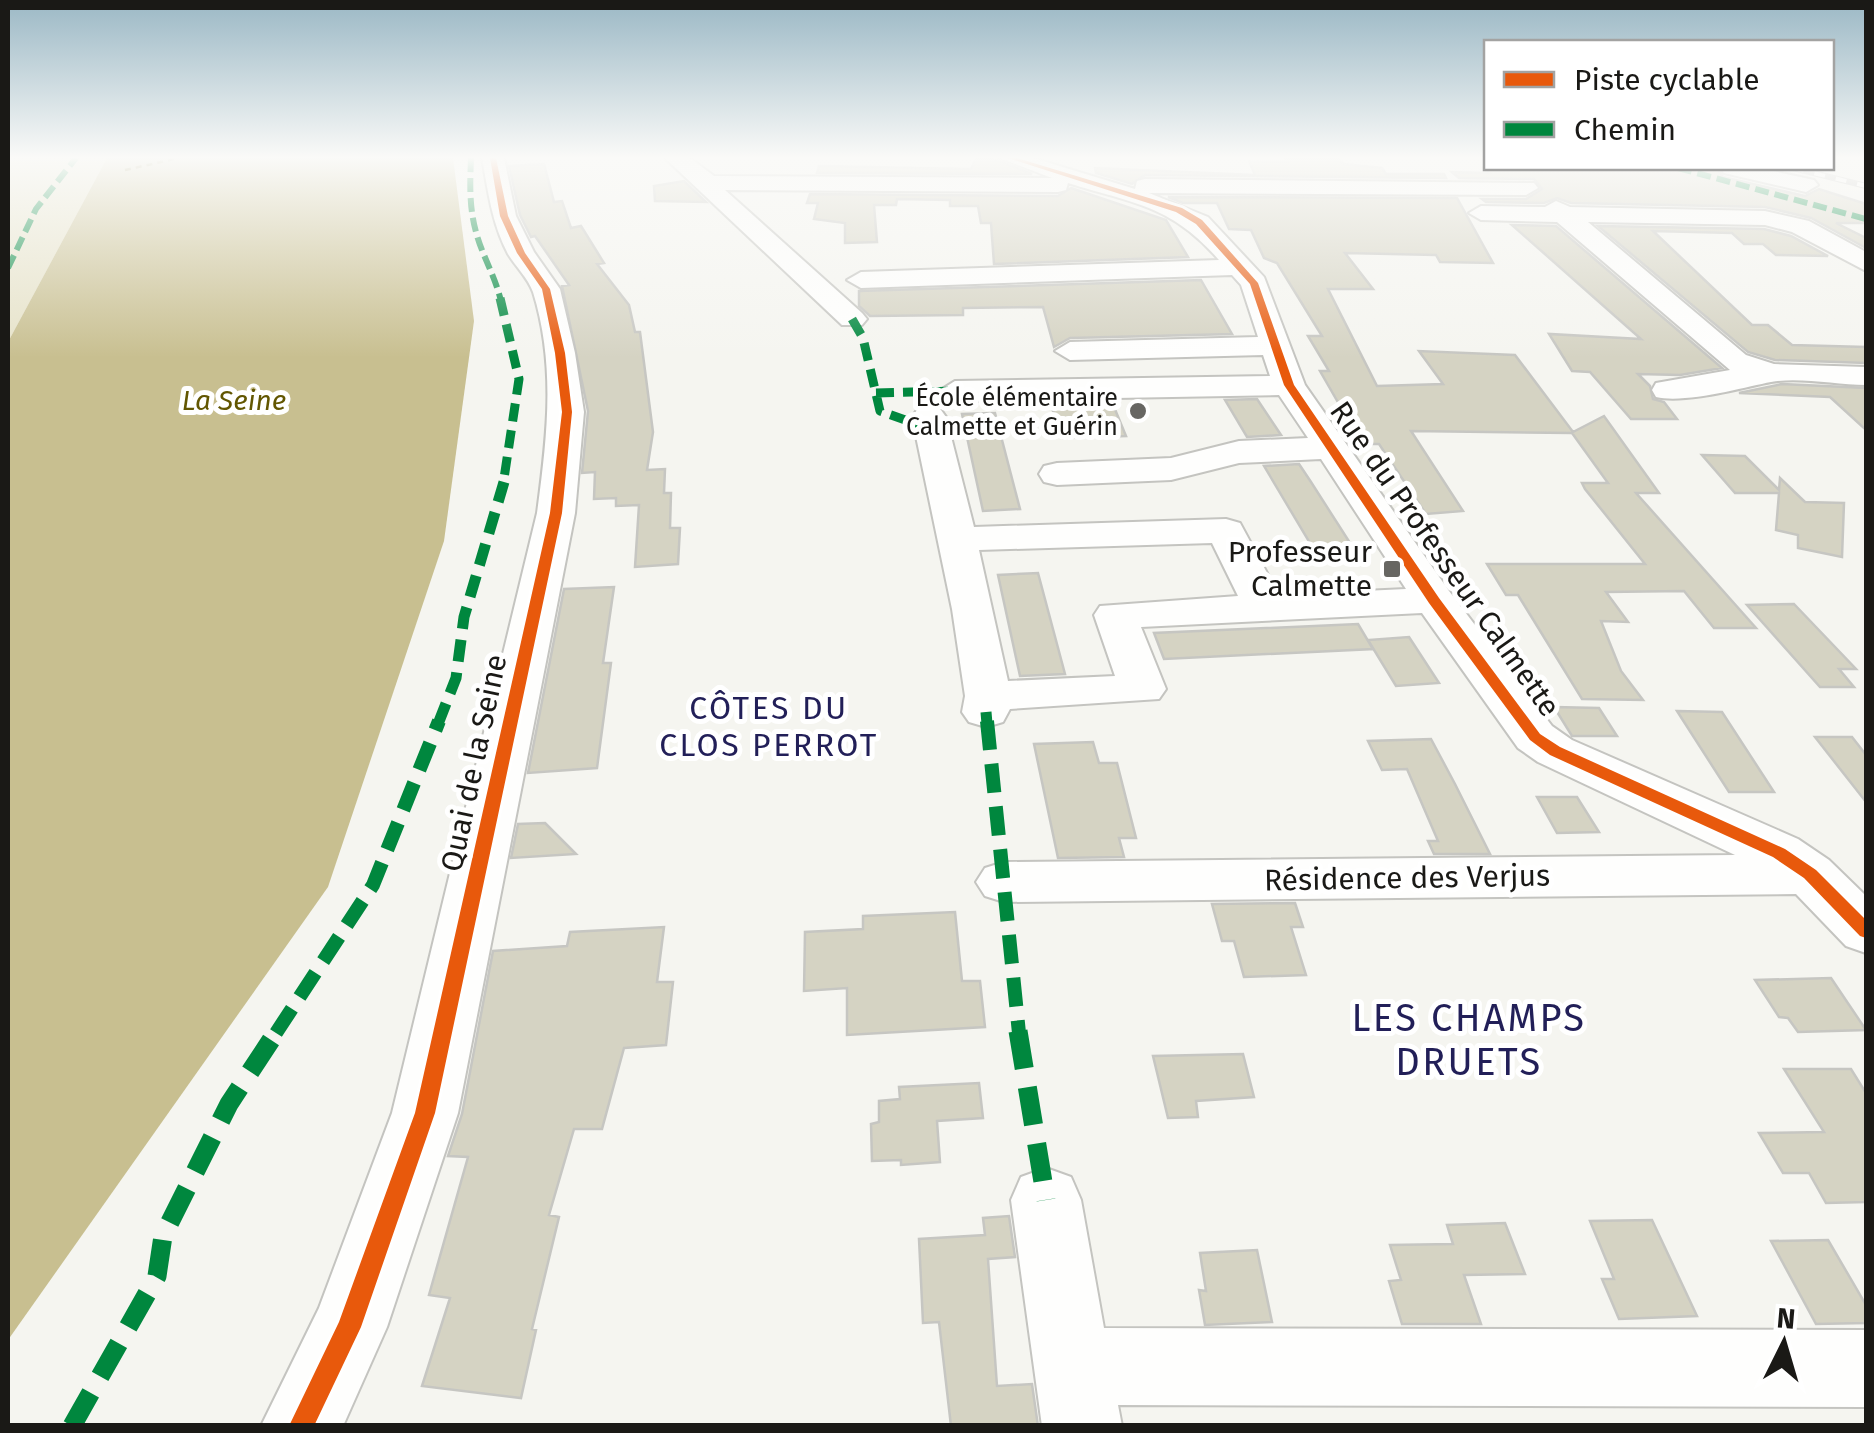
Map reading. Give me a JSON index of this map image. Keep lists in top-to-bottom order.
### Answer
{
  "streets": {
    "street": ["Rue du Professeur Calmette", "Quai de la Seine", "Résidence des Verjus"]
  },
  "crossings": [
    ["Rue du Professeur Calmette", "Résidence des Verjus"]
  ],
  "districts": ["CÔTES DU CLOS PERROT", "LES CHAMPS DRUETS"],
  "water": ["La Seine"],
  "places": {
    "other": ["École élémentaire Calmette et Guérin"],
    "transit": ["Professeur Calmette"]
  },
  "legend": ["Piste cyclable", "Chemin"],
  "north": "top"
}
